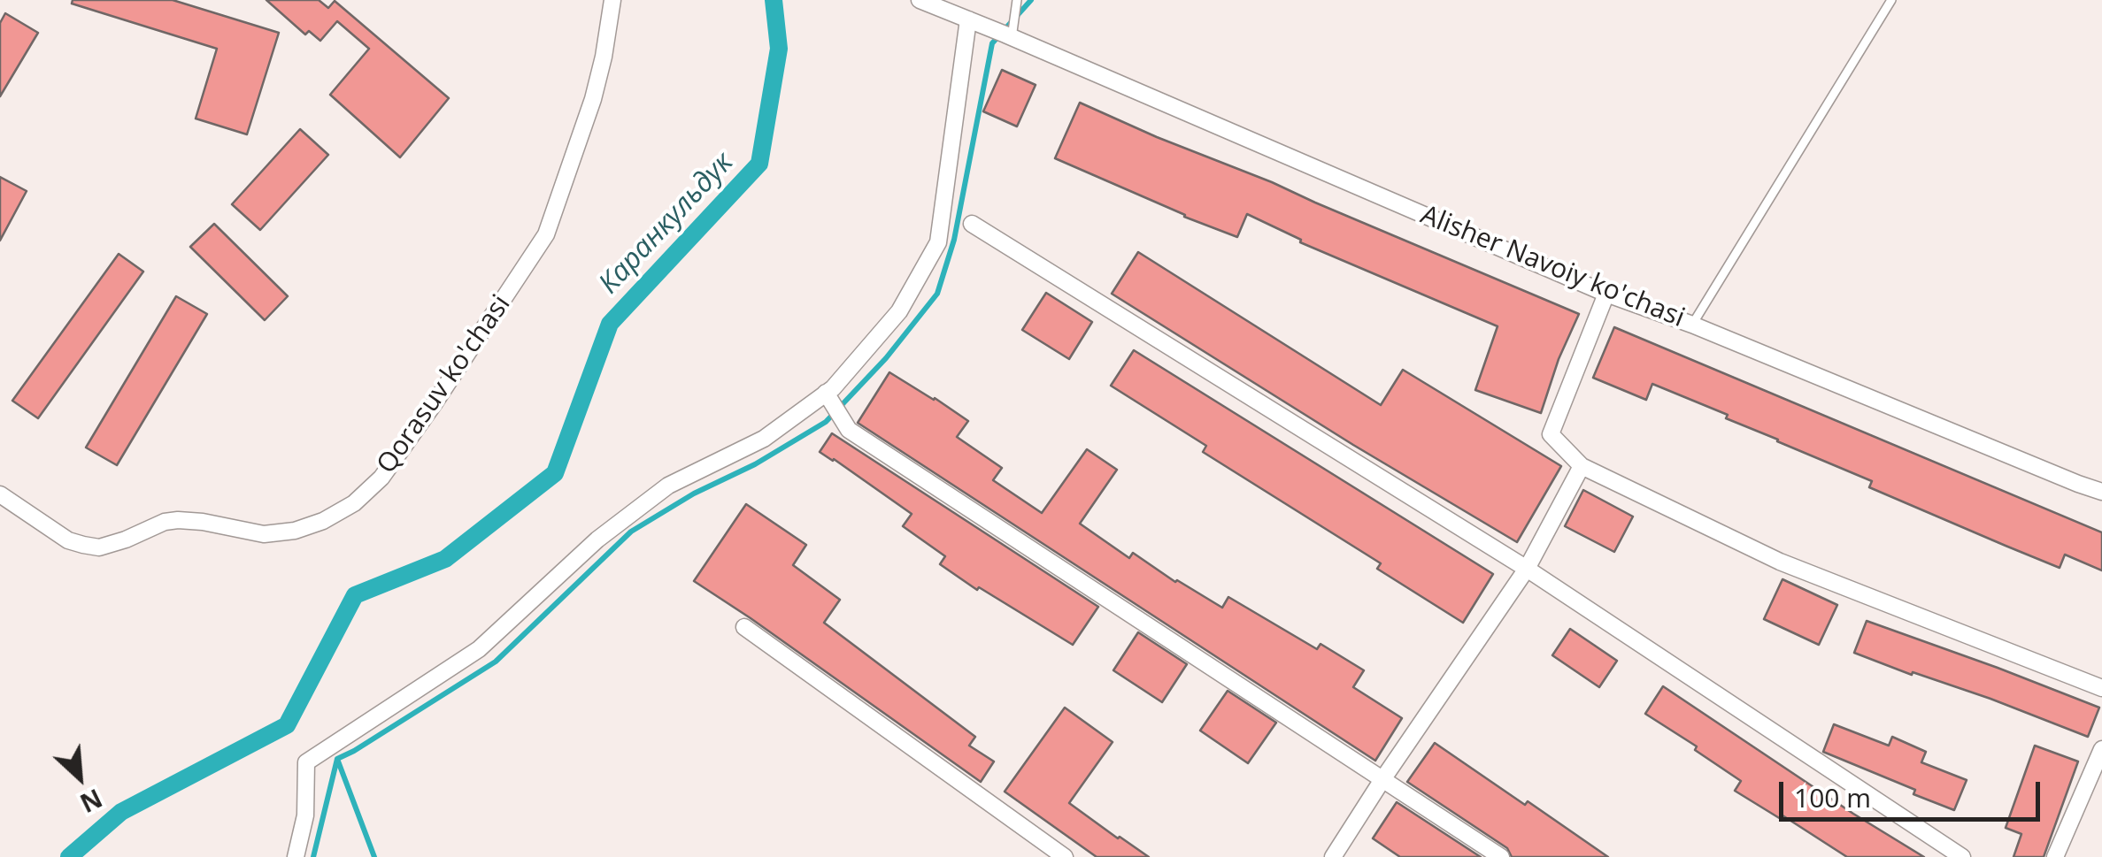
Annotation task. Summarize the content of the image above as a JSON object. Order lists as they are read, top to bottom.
{
  "streets": {
    "street": ["Alisher Navoiy ko'chasi", "Qorasuv ko'chasi"]
  },
  "water": ["Каранкульдук"],
  "scale_bar": "100 m",
  "north": "bottom right"
}
